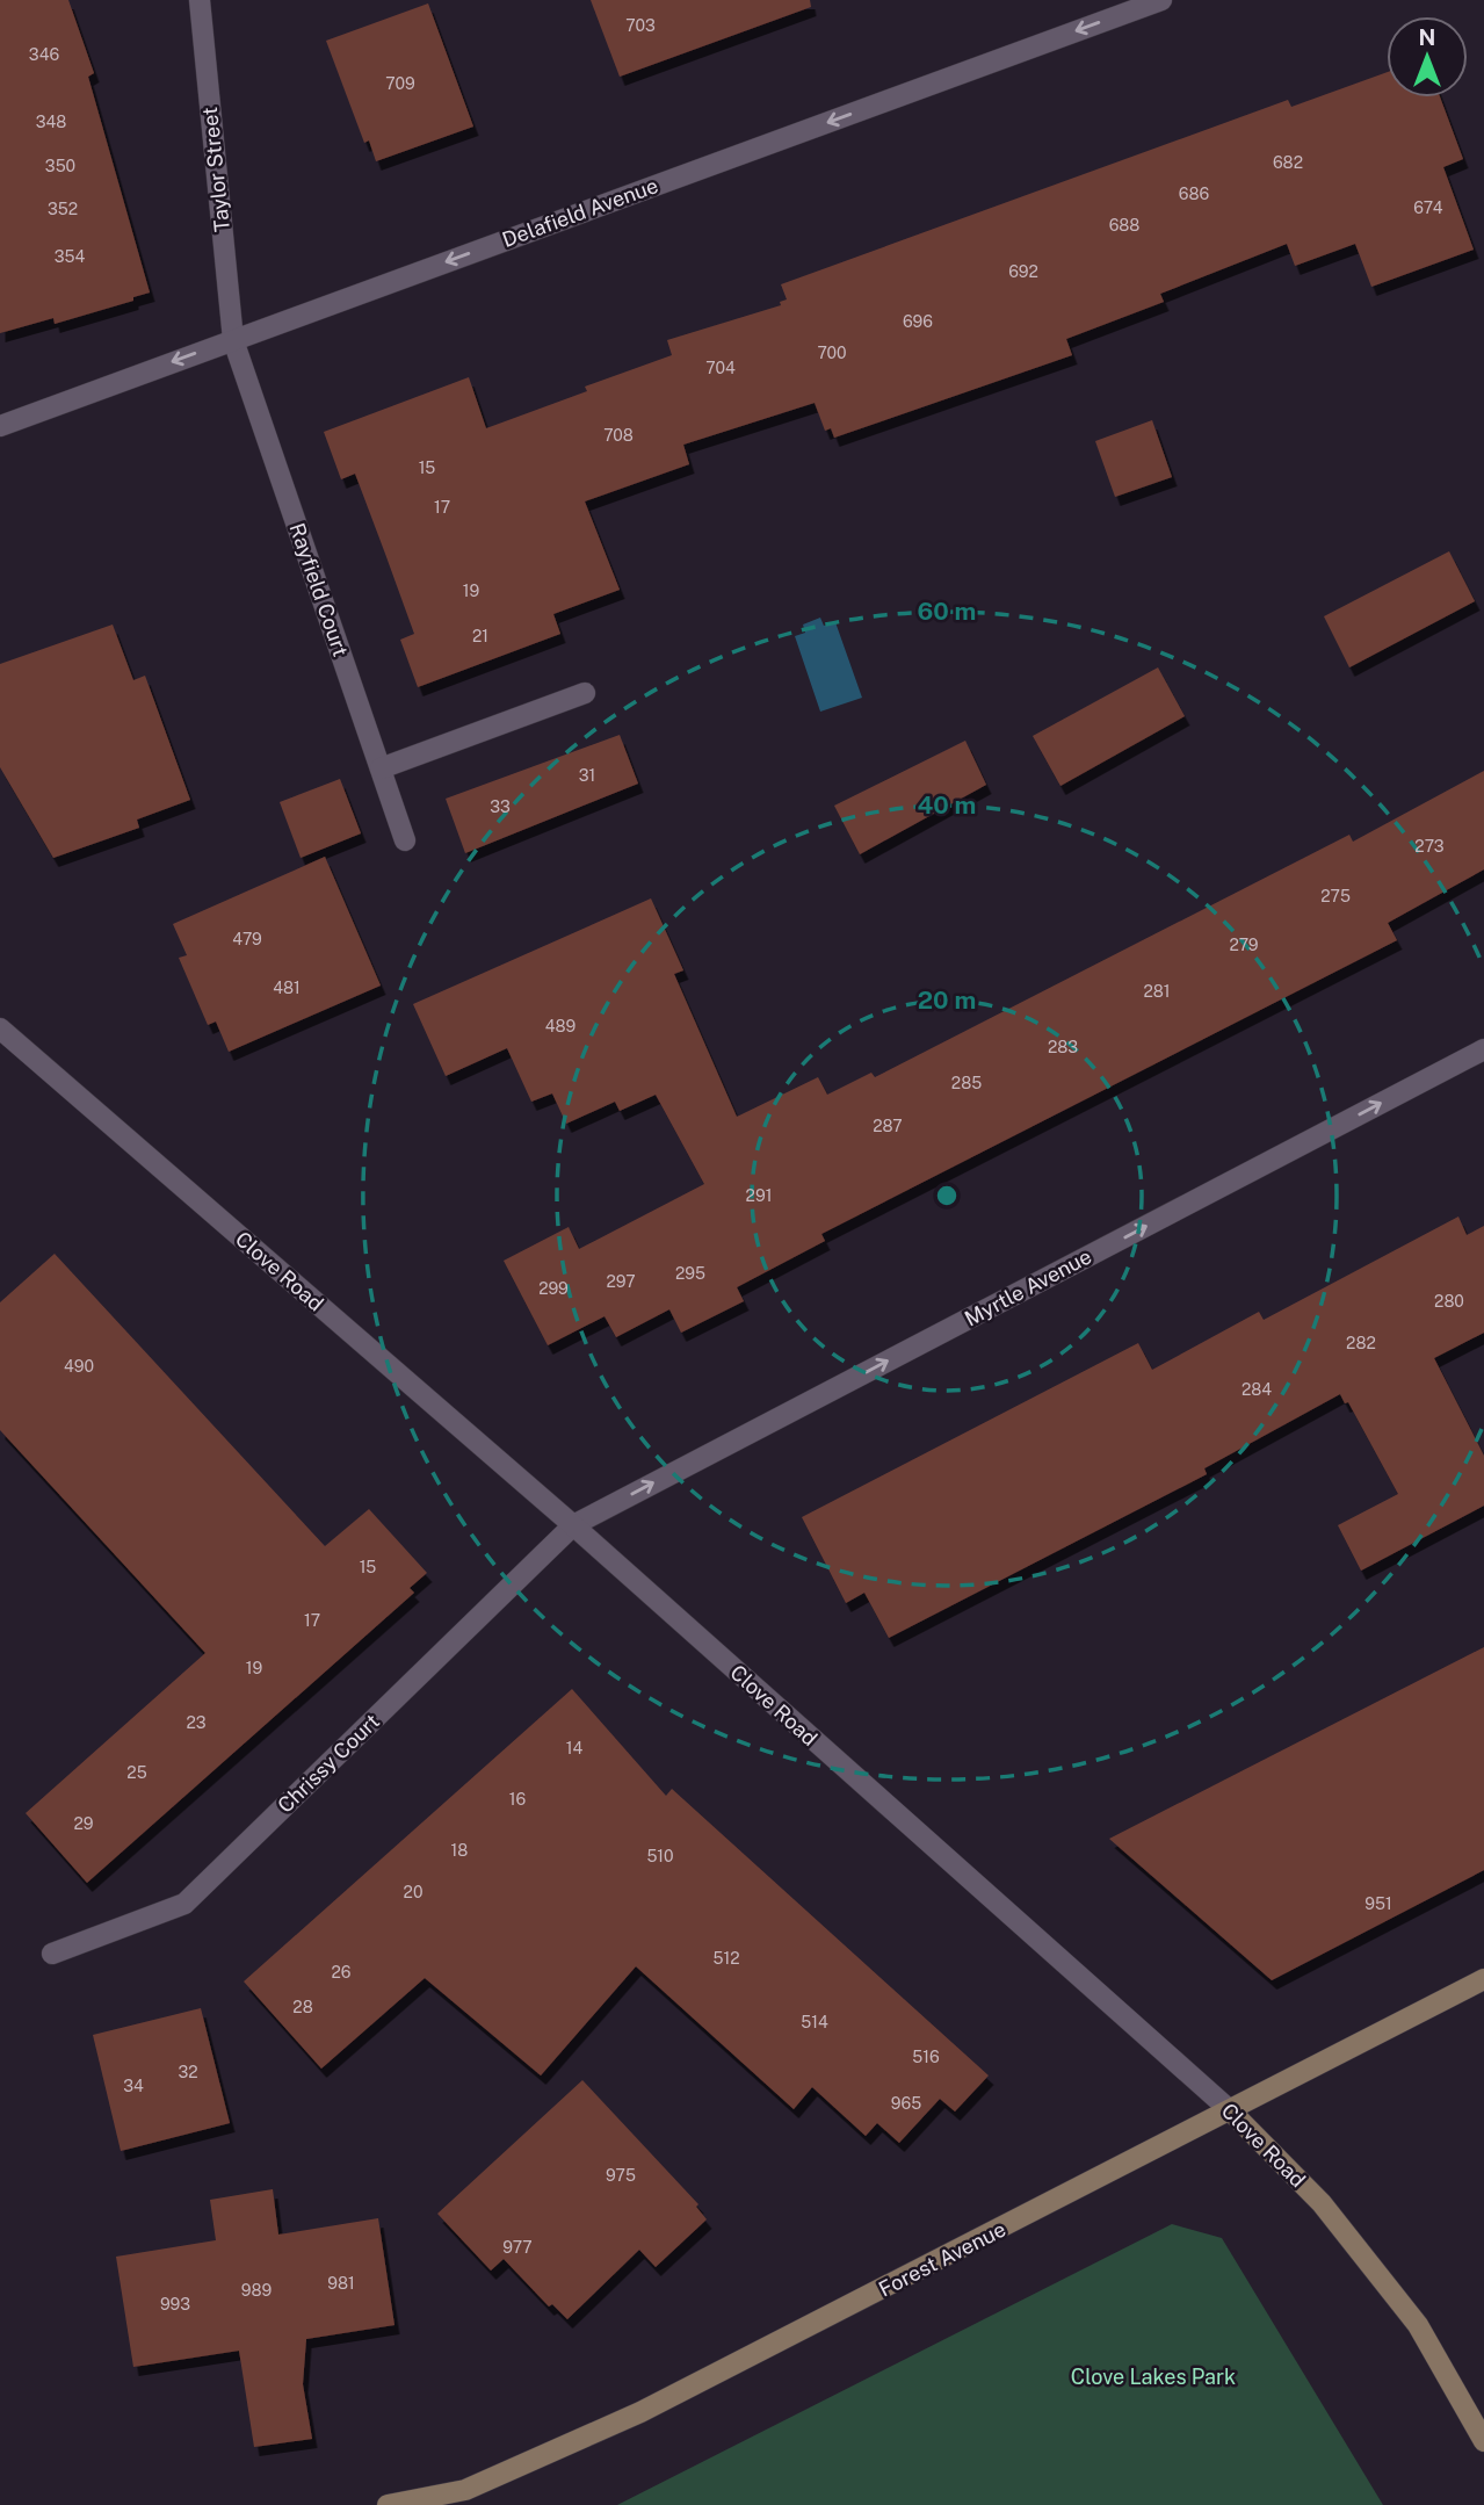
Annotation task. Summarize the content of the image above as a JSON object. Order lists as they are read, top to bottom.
{
  "streets": {
    "main road": ["Clove Road", "Forest Avenue"],
    "street": [
      "Taylor Street",
      "Delafield Avenue",
      "Rayfield Court",
      "Myrtle Avenue",
      "Chrissy Court"
    ]
  },
  "crossings": [
    ["Taylor Street", "Delafield Avenue"],
    ["Taylor Street", "Rayfield Court"],
    ["Delafield Avenue", "Rayfield Court"],
    ["Clove Road", "Myrtle Avenue"],
    ["Clove Road", "Chrissy Court"],
    ["Clove Road", "Forest Avenue"],
    ["Myrtle Avenue", "Chrissy Court"]
  ],
  "one_way": ["Delafield Avenue", "Myrtle Avenue"],
  "parks": ["Clove Lakes Park"],
  "house_numbers": [
    "703",
    "346",
    "709",
    "348",
    "682",
    "350",
    "686",
    "674",
    "352",
    "688",
    "354",
    "692",
    "696",
    "700",
    "704",
    "708",
    "15",
    "17",
    "19",
    "21",
    "31",
    "33",
    "273",
    "275",
    "479",
    "279",
    "481",
    "281",
    "489",
    "283",
    "285",
    "287",
    "291",
    "295",
    "297",
    "299",
    "280",
    "282",
    "490",
    "284",
    "15",
    "17",
    "19",
    "23",
    "14",
    "25",
    "16",
    "29",
    "18",
    "510",
    "20",
    "951",
    "512",
    "26",
    "28",
    "514",
    "516",
    "32",
    "34",
    "965",
    "975",
    "977",
    "981",
    "989",
    "993"
  ],
  "north": "top",
  "rings": ["60 m", "40 m", "20 m"]
}
